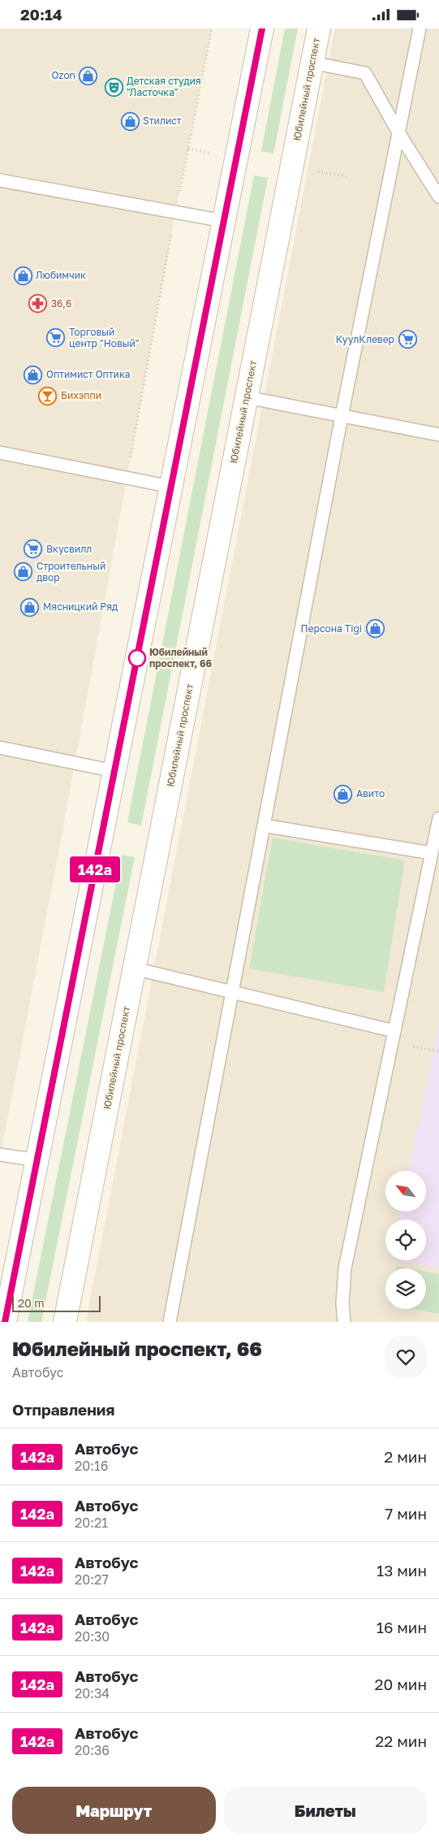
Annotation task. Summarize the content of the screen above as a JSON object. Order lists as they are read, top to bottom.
{
  "streets": {
    "street": ["Юбилейный проспект"]
  },
  "places": {
    "shop": [
      "Ozon",
      "Sтилист",
      "Любимчик",
      "Оптимист Оптика",
      "Строительный двор",
      "Мясницкий Ряд",
      "Персона Tigi",
      "Авито"
    ],
    "theatre": ["Детская студия \"Ласточка\""],
    "pharmacy": ["36,6"],
    "supermarket": ["Торговый центр \"Новый\"", "КуулКлевер", "Вкусвилл"],
    "bar": ["Бихэппи"],
    "other": ["Юбилейный проспект, 66"]
  },
  "lines": ["bus line 142а"],
  "scale_bar": "20 m",
  "north": "top left",
  "page": {
    "status": "20:14",
    "on_map": "142а",
    "scale": "20 m",
    "heading": [
      ["Юбилейный проспект, 66", "Автобус"],
      "Отправления"
    ],
    "list": [
      {
        "mark": "142а",
        "name": "Автобус",
        "note": "20:16",
        "value": "2 мин"
      },
      {
        "mark": "142а",
        "name": "Автобус",
        "note": "20:21",
        "value": "7 мин"
      },
      {
        "mark": "142а",
        "name": "Автобус",
        "note": "20:27",
        "value": "13 мин"
      },
      {
        "mark": "142а",
        "name": "Автобус",
        "note": "20:30",
        "value": "16 мин"
      },
      {
        "mark": "142а",
        "name": "Автобус",
        "note": "20:34",
        "value": "20 мин"
      },
      {
        "mark": "142а",
        "name": "Автобус",
        "note": "20:36",
        "value": "22 мин"
      }
    ],
    "buttons": ["Маршрут", "Билеты"]
  }
}
